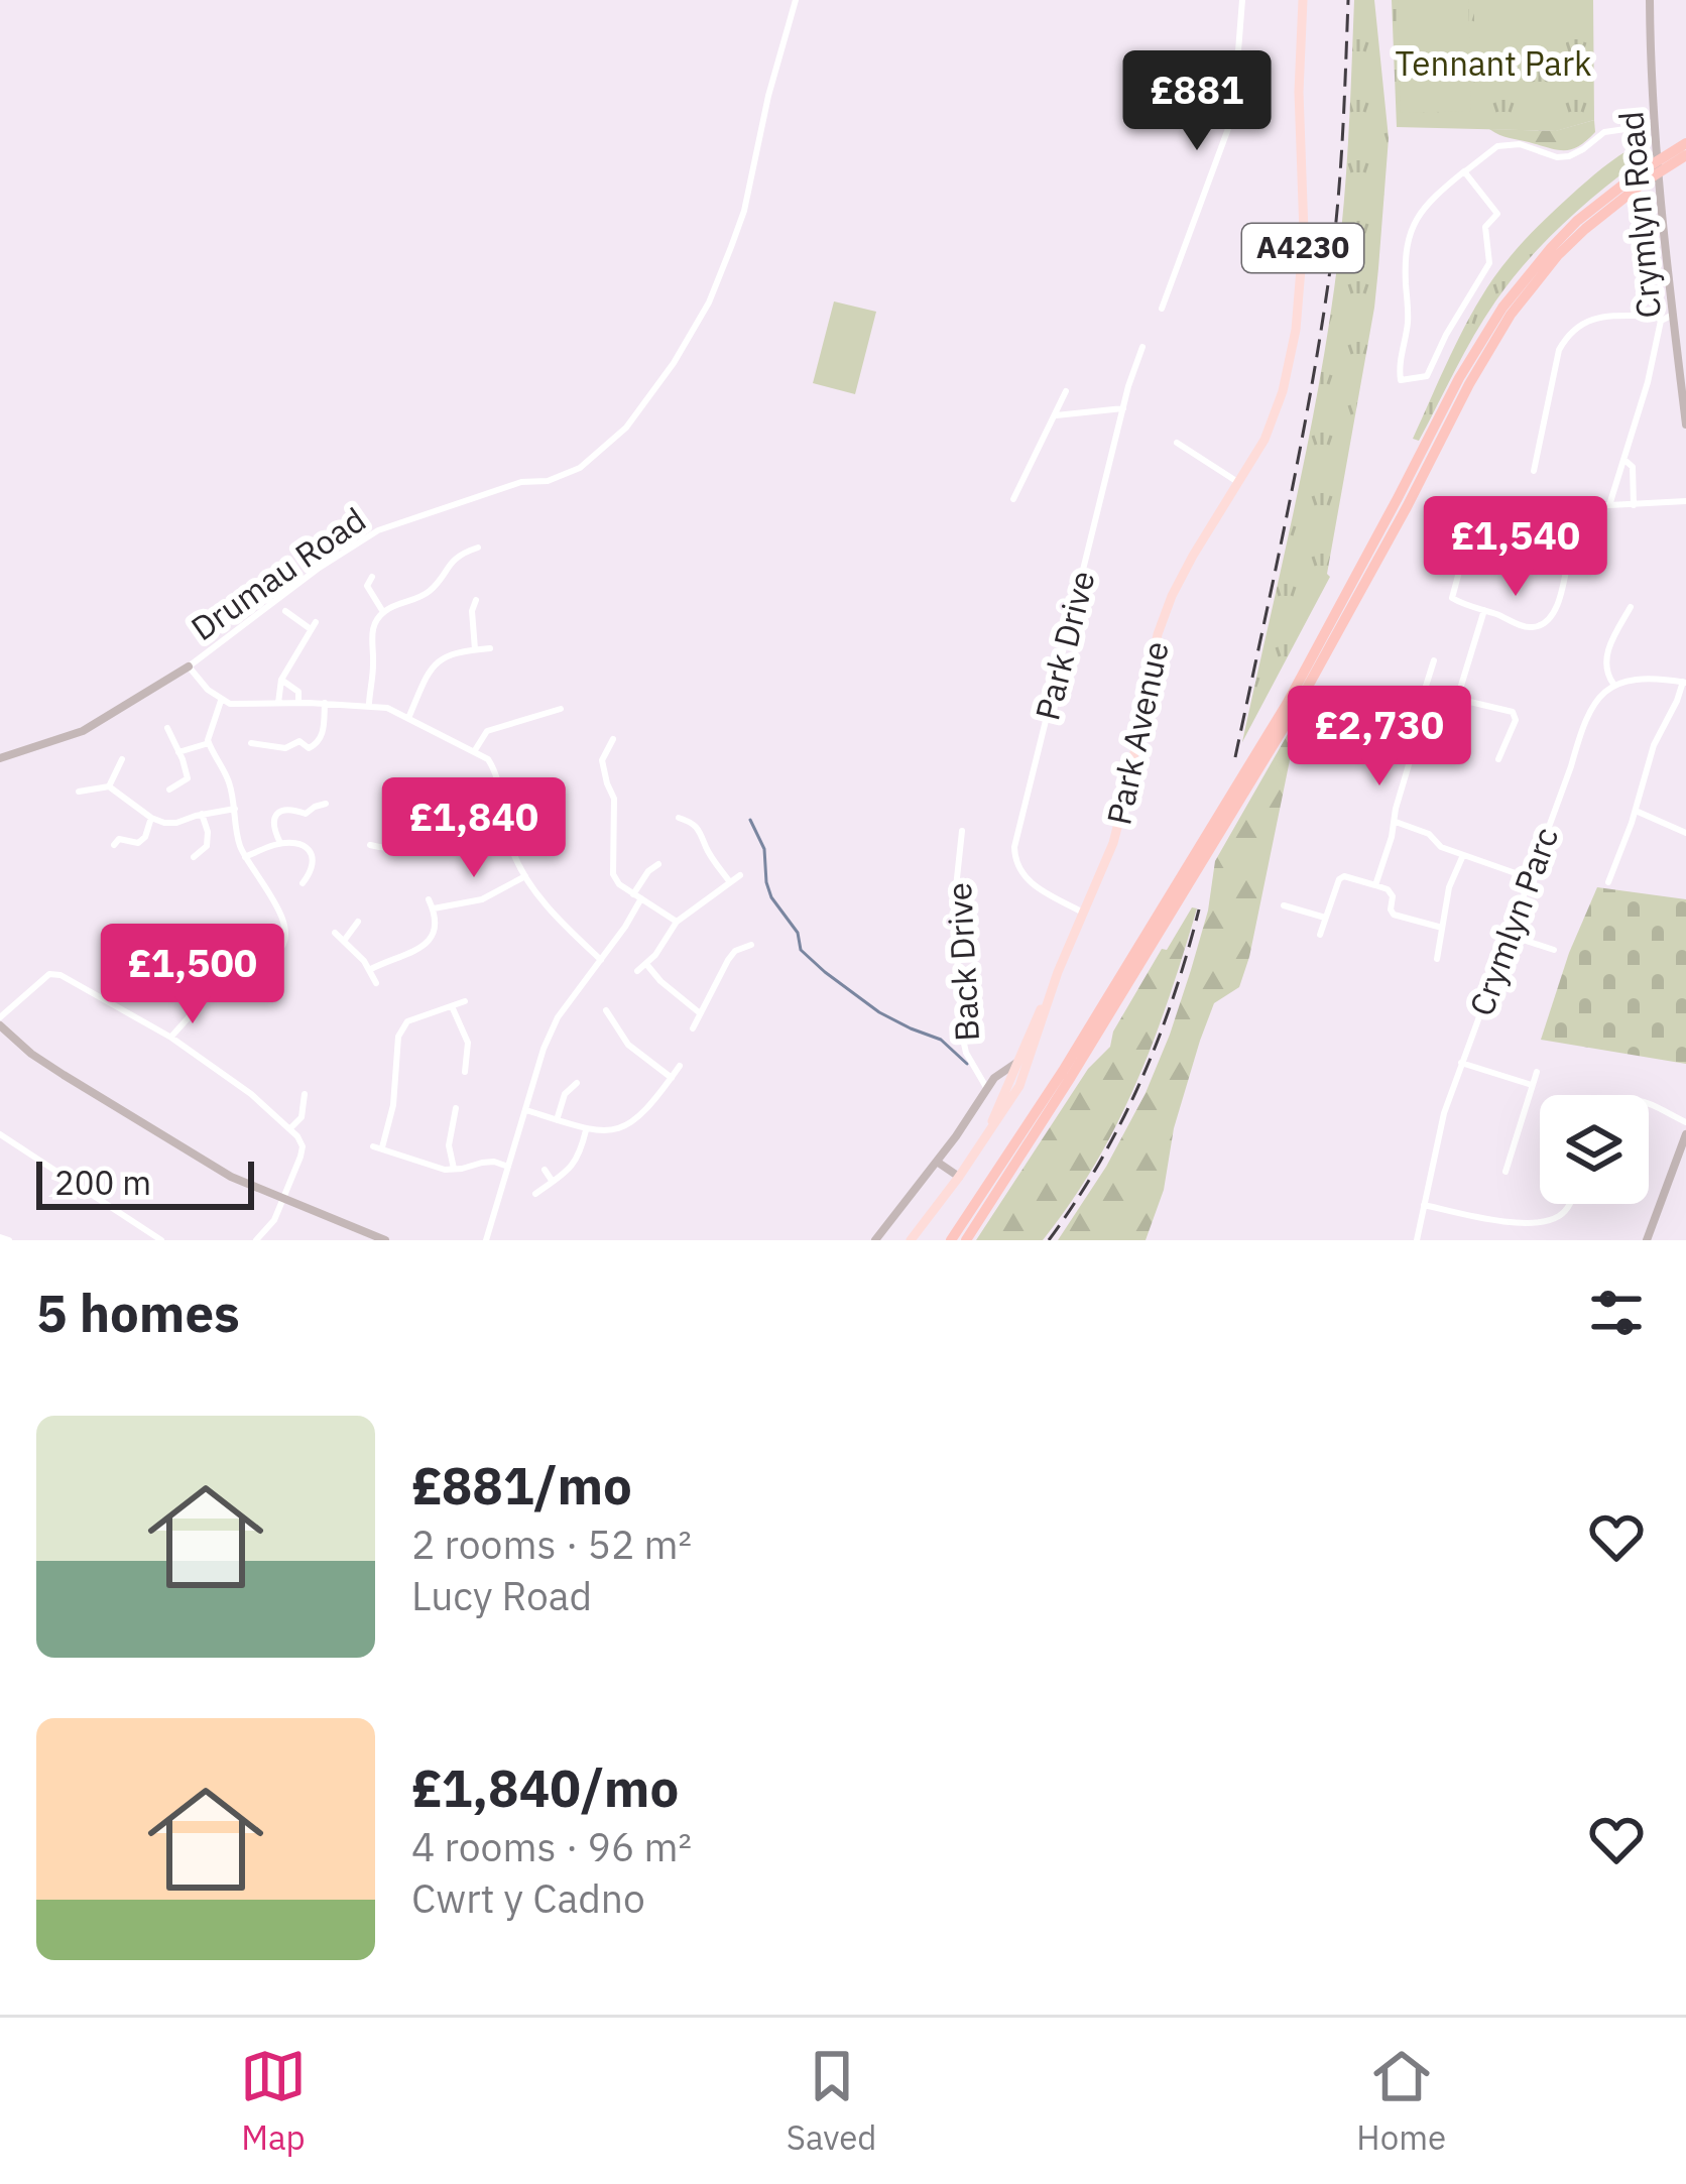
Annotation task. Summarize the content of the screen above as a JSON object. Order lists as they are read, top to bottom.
{
  "streets": {
    "main road": ["A4230", "Park Avenue"],
    "street": [
      "Crymlyn Road",
      "Drumau Road",
      "Park Drive",
      "Crymlyn Parc",
      "Back Drive"
    ]
  },
  "crossings": [
    ["A4230", "Park Avenue"],
    ["Park Drive", "Park Avenue"]
  ],
  "parks": ["Tennant Park"],
  "scale_bar": "200 m",
  "page": {
    "price": [
      "£881",
      "£1,540",
      "£2,730",
      "£1,840",
      "£1,500"
    ],
    "scale": "200 m",
    "heading": "5 homes",
    "list": [
      {
        "name": "£881/mo",
        "note": "2 rooms · 52 m² · Lucy Road"
      },
      {
        "name": "£1,840/mo",
        "note": "4 rooms · 96 m² · Cwrt y Cadno"
      }
    ],
    "tabs": ["Map", "Saved", "Home"]
  }
}
